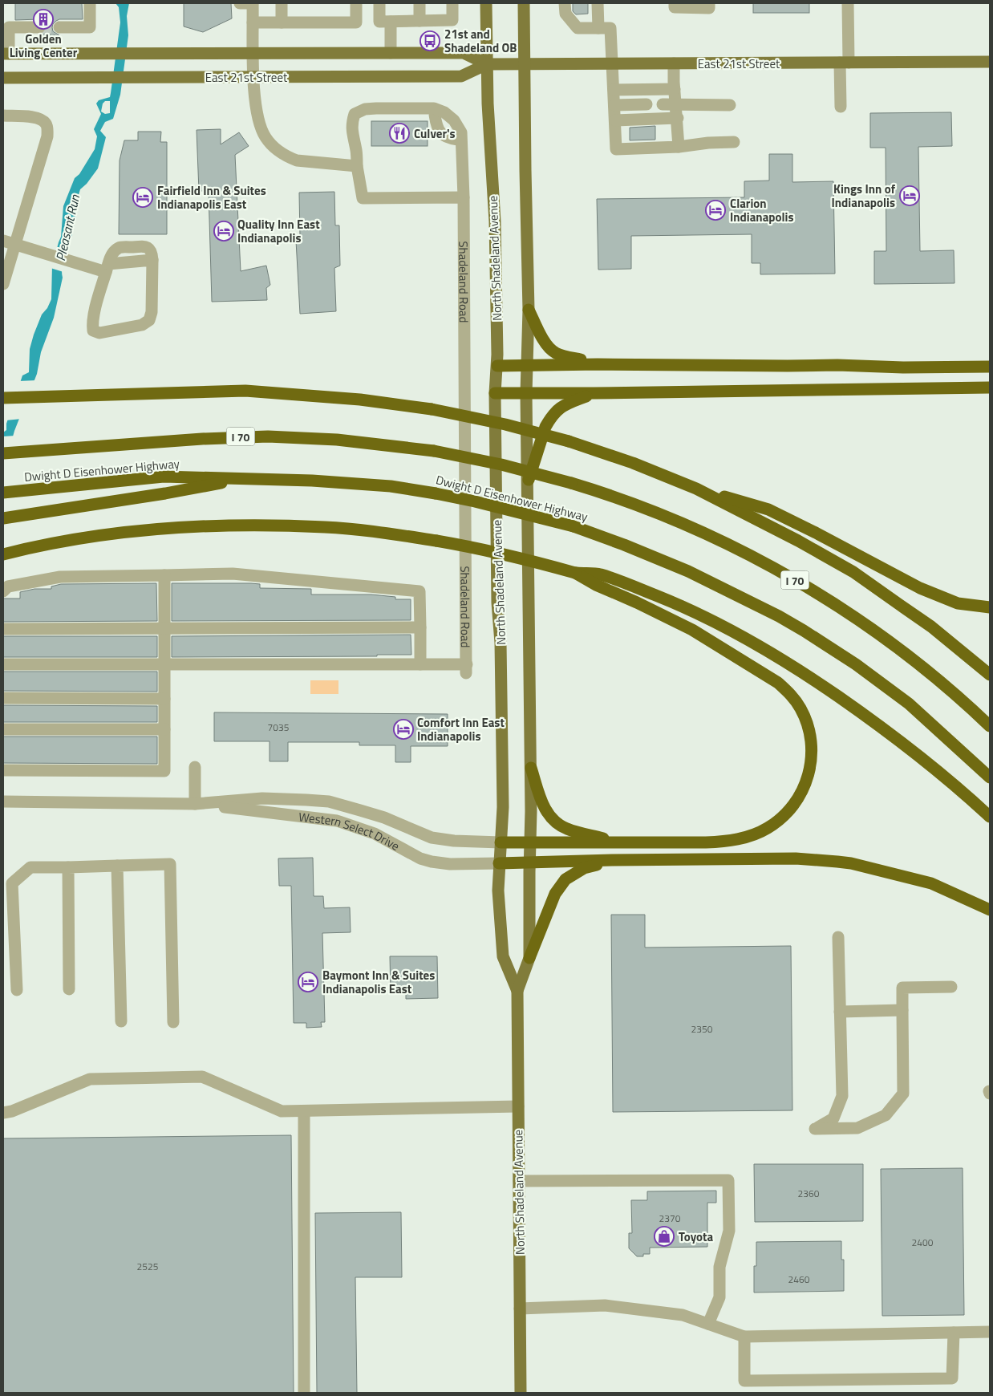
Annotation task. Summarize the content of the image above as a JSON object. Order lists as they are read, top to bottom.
{
  "streets": {
    "highway": ["I 70", "Dwight D Eisenhower Highway"],
    "main road": ["East 21st Street", "North Shadeland Avenue"],
    "street": ["Shadeland Road", "Western Select Drive"]
  },
  "crossings": [
    ["East 21st Street", "North Shadeland Avenue"],
    ["North Shadeland Avenue", "Western Select Drive"]
  ],
  "water": ["Pleasant Run"],
  "places": {
    "building": ["Golden Living Center"],
    "bus stop": ["21st and Shadeland OB"],
    "restaurant": ["Culver's"],
    "hotel": [
      "Kings Inn of Indianapolis",
      "Fairfield Inn & Suites Indianapolis East",
      "Clarion Indianapolis",
      "Quality Inn East Indianapolis",
      "Comfort Inn East Indianapolis",
      "Baymont Inn & Suites Indianapolis East"
    ],
    "shop": ["Toyota"]
  },
  "house_numbers": [
    "7035",
    "2350",
    "2360",
    "2370",
    "2400",
    "2525",
    "2460"
  ]
}
